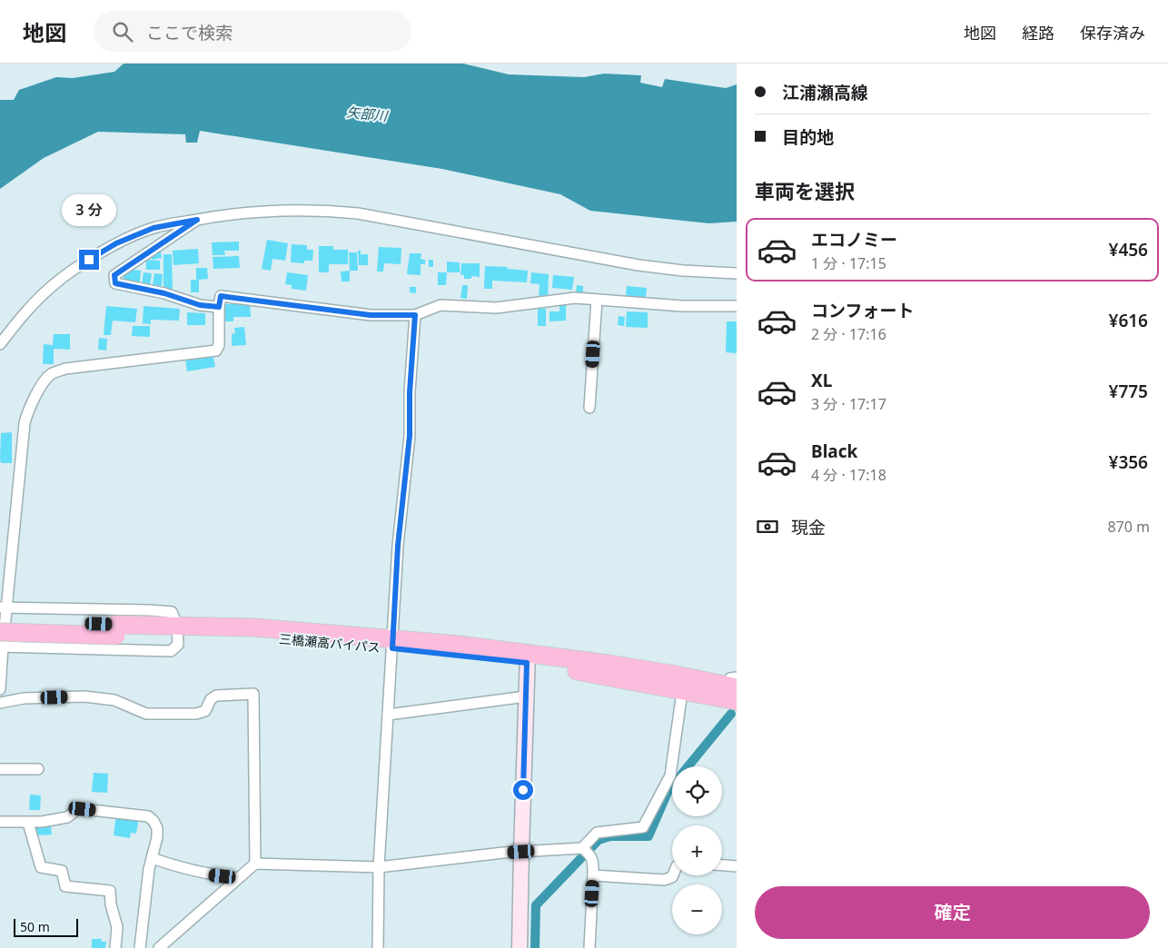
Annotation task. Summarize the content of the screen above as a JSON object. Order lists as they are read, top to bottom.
{
  "streets": {
    "highway": ["三橋瀬高バイパス"]
  },
  "water": ["矢部川"],
  "scale_bar": "50 m",
  "page": {
    "header": "地図",
    "search": "ここで検索",
    "nav": ["地図", "経路", "保存済み"],
    "banner": ["江浦瀬高線", "目的地"],
    "heading": "車両を選択",
    "bubble": "3 分",
    "list": [
      {
        "name": "エコノミー",
        "note": "1 分 · 17:15",
        "value": "¥456"
      },
      {
        "name": "コンフォート",
        "note": "2 分 · 17:16",
        "value": "¥616"
      },
      {
        "name": "XL",
        "note": "3 分 · 17:17",
        "value": "¥775"
      },
      {
        "name": "Black",
        "note": "4 分 · 17:18",
        "value": "¥356"
      }
    ],
    "pay": ["現金", "870 m"],
    "map_buttons": ["+", "−"],
    "buttons": "確定",
    "scale": "50 m"
  }
}
